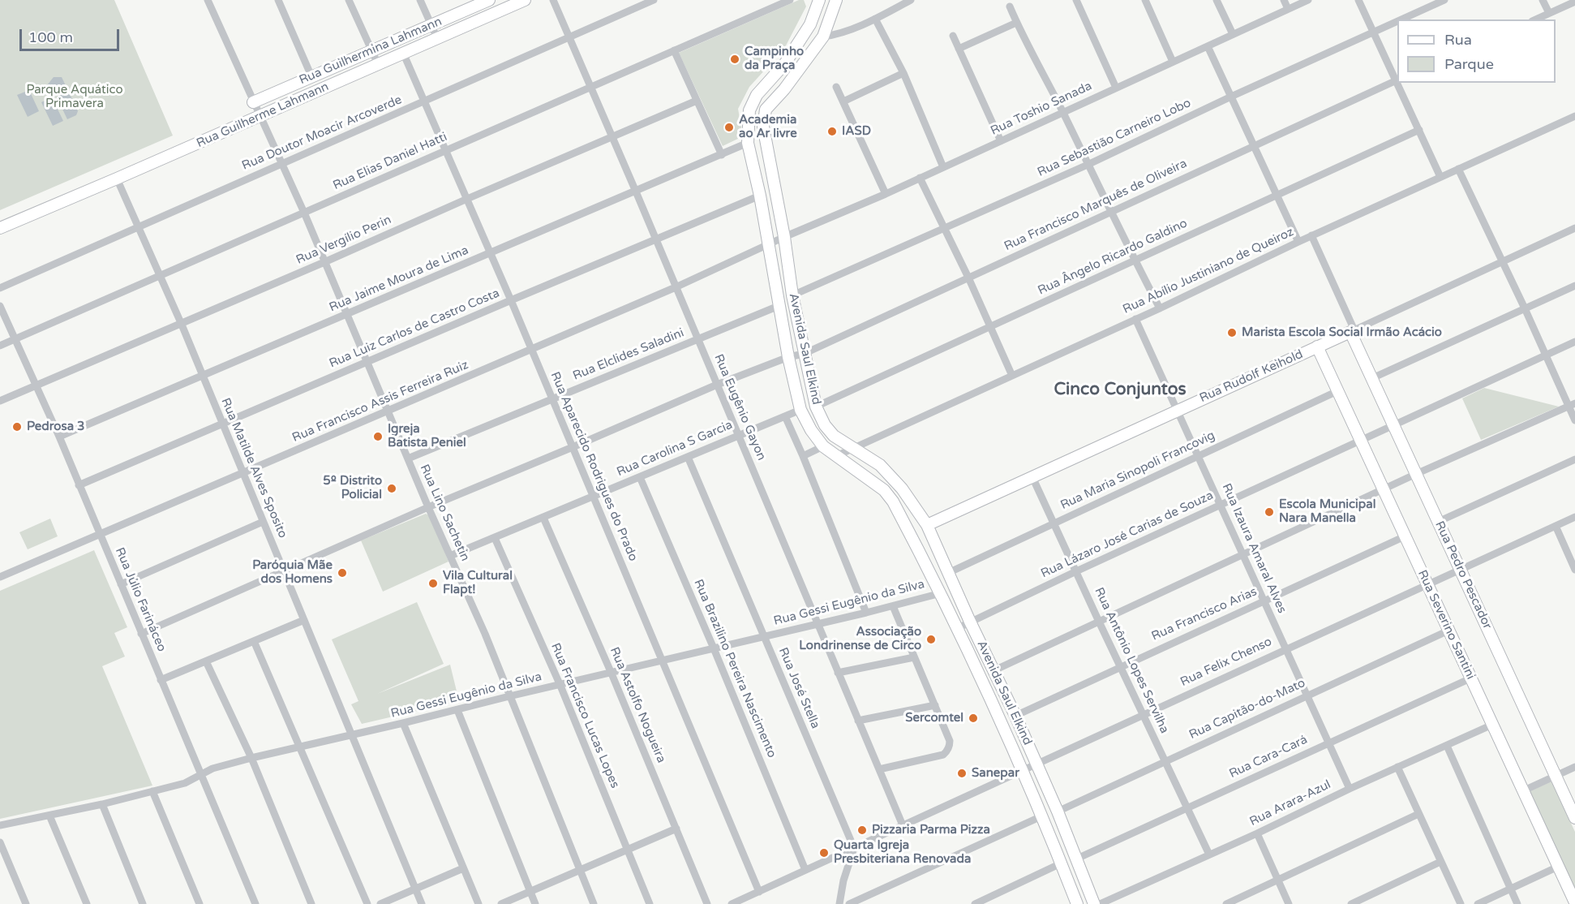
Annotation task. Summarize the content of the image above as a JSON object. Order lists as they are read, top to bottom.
{
  "streets": {
    "street": [
      "Rua Guilhermina Lahmann",
      "Rua Toshio Sanada",
      "Rua Guilherme Lahmann",
      "Rua Doutor Moacir Arcoverde",
      "Rua Sebastião Carneiro Lobo",
      "Rua Elias Daniel Hatti",
      "Rua Francisco Marquês de Oliveira",
      "Rua Vergílio Perin",
      "Rua Ângelo Ricardo Galdino",
      "Rua Abílio Justiniano de Queiroz",
      "Rua Jaime Moura de Lima",
      "Rua Luiz Carlos de Castro Costa",
      "Avenida Saul Elkind",
      "Rua Elclides Saladini",
      "Rua Rudolf Keihold",
      "Rua Francisco Assis Ferreira Ruiz",
      "Rua Eugênio Gayon",
      "Rua Carolina S Garcia",
      "Rua Aparecido Rodrigues do Prado",
      "Rua Matilde Alves Sposito",
      "Rua Maria Sinopoli Francovig",
      "Rua Lino Sachetin",
      "Rua Lázaro José Carias de Souza",
      "Rua Izaura Amaral Alves",
      "Rua Pedro Pescador",
      "Rua Júlio Farináceo",
      "Rua Gessi Eugênio da Silva",
      "Rua Francisco Arias",
      "Rua Severino Santini",
      "Rua Antônio Lopes Servilha",
      "Rua Felix Chenso",
      "Rua Brazilino Pereira Nascimento",
      "Rua José Stella",
      "Rua Astolfo Nogueira",
      "Rua Capitão-do-Mato",
      "Rua Francisco Lucas Lopes",
      "Rua Cara-Cará",
      "Rua Arara-Azul"
    ]
  },
  "crossings": [
    ["Rua Guilhermina Lahmann", "Rua Lino Sachetin"],
    ["Rua Toshio Sanada", "Avenida Saul Elkind"],
    ["Rua Toshio Sanada", "Rua Francisco Assis Ferreira Ruiz"],
    ["Rua Guilherme Lahmann", "Rua Aparecido Rodrigues do Prado"],
    ["Rua Guilherme Lahmann", "Rua Matilde Alves Sposito"],
    ["Rua Guilherme Lahmann", "Rua Lino Sachetin"],
    ["Rua Doutor Moacir Arcoverde", "Rua Eugênio Gayon"],
    ["Rua Doutor Moacir Arcoverde", "Rua Aparecido Rodrigues do Prado"],
    ["Rua Doutor Moacir Arcoverde", "Rua Matilde Alves Sposito"],
    ["Rua Doutor Moacir Arcoverde", "Rua Lino Sachetin"],
    ["Rua Sebastião Carneiro Lobo", "Avenida Saul Elkind"],
    ["Rua Elias Daniel Hatti", "Rua Eugênio Gayon"],
    ["Rua Elias Daniel Hatti", "Rua Aparecido Rodrigues do Prado"],
    ["Rua Elias Daniel Hatti", "Rua Matilde Alves Sposito"],
    ["Rua Elias Daniel Hatti", "Rua Lino Sachetin"],
    ["Rua Elias Daniel Hatti", "Rua Júlio Farináceo"],
    ["Rua Francisco Marquês de Oliveira", "Avenida Saul Elkind"],
    ["Rua Francisco Marquês de Oliveira", "Rua Eugênio Gayon"],
    ["Rua Francisco Marquês de Oliveira", "Rua Aparecido Rodrigues do Prado"],
    ["Rua Francisco Marquês de Oliveira", "Rua Matilde Alves Sposito"],
    ["Rua Francisco Marquês de Oliveira", "Rua Lino Sachetin"],
    ["Rua Francisco Marquês de Oliveira", "Rua Júlio Farináceo"],
    ["Rua Vergílio Perin", "Rua Eugênio Gayon"],
    ["Rua Vergílio Perin", "Rua Aparecido Rodrigues do Prado"],
    ["Rua Vergílio Perin", "Rua Matilde Alves Sposito"],
    ["Rua Vergílio Perin", "Rua Lino Sachetin"],
    ["Rua Vergílio Perin", "Rua Júlio Farináceo"],
    ["Rua Ângelo Ricardo Galdino", "Avenida Saul Elkind"],
    ["Rua Abílio Justiniano de Queiroz", "Avenida Saul Elkind"],
    ["Rua Abílio Justiniano de Queiroz", "Rua Izaura Amaral Alves"],
    ["Rua Jaime Moura de Lima", "Avenida Saul Elkind"],
    ["Rua Jaime Moura de Lima", "Rua Eugênio Gayon"],
    ["Rua Jaime Moura de Lima", "Rua Aparecido Rodrigues do Prado"],
    ["Rua Jaime Moura de Lima", "Rua Matilde Alves Sposito"],
    ["Rua Jaime Moura de Lima", "Rua Lino Sachetin"],
    ["Rua Jaime Moura de Lima", "Rua Júlio Farináceo"],
    ["Rua Luiz Carlos de Castro Costa", "Avenida Saul Elkind"],
    ["Rua Luiz Carlos de Castro Costa", "Rua Eugênio Gayon"],
    ["Rua Luiz Carlos de Castro Costa", "Rua Aparecido Rodrigues do Prado"],
    ["Rua Luiz Carlos de Castro Costa", "Rua Matilde Alves Sposito"],
    ["Rua Luiz Carlos de Castro Costa", "Rua Lino Sachetin"],
    ["Rua Luiz Carlos de Castro Costa", "Rua Júlio Farináceo"],
    ["Avenida Saul Elkind", "Rua Elclides Saladini"],
    ["Avenida Saul Elkind", "Rua Rudolf Keihold"],
    ["Avenida Saul Elkind", "Rua Francisco Assis Ferreira Ruiz"],
    ["Avenida Saul Elkind", "Rua Carolina S Garcia"],
    ["Avenida Saul Elkind", "Rua Maria Sinopoli Francovig"],
    ["Avenida Saul Elkind", "Rua Lázaro José Carias de Souza"],
    ["Avenida Saul Elkind", "Rua Gessi Eugênio da Silva"],
    ["Avenida Saul Elkind", "Rua Francisco Arias"],
    ["Avenida Saul Elkind", "Rua Felix Chenso"],
    ["Avenida Saul Elkind", "Rua Capitão-do-Mato"],
    ["Avenida Saul Elkind", "Rua Cara-Cará"],
    ["Rua Elclides Saladini", "Rua Eugênio Gayon"],
    ["Rua Elclides Saladini", "Rua Aparecido Rodrigues do Prado"],
    ["Rua Elclides Saladini", "Rua Lino Sachetin"],
    ["Rua Rudolf Keihold", "Rua Izaura Amaral Alves"],
    ["Rua Rudolf Keihold", "Rua Pedro Pescador"],
    ["Rua Rudolf Keihold", "Rua Severino Santini"],
    ["Rua Rudolf Keihold", "Rua Antônio Lopes Servilha"],
    ["Rua Francisco Assis Ferreira Ruiz", "Rua Eugênio Gayon"],
    ["Rua Francisco Assis Ferreira Ruiz", "Rua Aparecido Rodrigues do Prado"],
    ["Rua Francisco Assis Ferreira Ruiz", "Rua Matilde Alves Sposito"],
    ["Rua Francisco Assis Ferreira Ruiz", "Rua Lino Sachetin"],
    ["Rua Francisco Assis Ferreira Ruiz", "Rua Júlio Farináceo"],
    ["Rua Eugênio Gayon", "Rua Carolina S Garcia"],
    ["Rua Eugênio Gayon", "Rua Gessi Eugênio da Silva"],
    ["Rua Eugênio Gayon", "Rua Felix Chenso"],
    ["Rua Carolina S Garcia", "Rua Aparecido Rodrigues do Prado"],
    ["Rua Carolina S Garcia", "Rua Lino Sachetin"],
    ["Rua Carolina S Garcia", "Rua Brazilino Pereira Nascimento"],
    ["Rua Carolina S Garcia", "Rua José Stella"],
    ["Rua Carolina S Garcia", "Rua Astolfo Nogueira"],
    ["Rua Carolina S Garcia", "Rua Francisco Lucas Lopes"],
    ["Rua Aparecido Rodrigues do Prado", "Rua Gessi Eugênio da Silva"],
    ["Rua Aparecido Rodrigues do Prado", "Rua Felix Chenso"],
    ["Rua Matilde Alves Sposito", "Rua Gessi Eugênio da Silva"],
    ["Rua Maria Sinopoli Francovig", "Rua Izaura Amaral Alves"],
    ["Rua Maria Sinopoli Francovig", "Rua Severino Santini"],
    ["Rua Maria Sinopoli Francovig", "Rua Antônio Lopes Servilha"],
    ["Rua Lino Sachetin", "Rua Gessi Eugênio da Silva"],
    ["Rua Lázaro José Carias de Souza", "Rua Izaura Amaral Alves"],
    ["Rua Lázaro José Carias de Souza", "Rua Pedro Pescador"],
    ["Rua Lázaro José Carias de Souza", "Rua Severino Santini"],
    ["Rua Lázaro José Carias de Souza", "Rua Antônio Lopes Servilha"],
    ["Rua Izaura Amaral Alves", "Rua Francisco Arias"],
    ["Rua Izaura Amaral Alves", "Rua Felix Chenso"],
    ["Rua Izaura Amaral Alves", "Rua Capitão-do-Mato"],
    ["Rua Izaura Amaral Alves", "Rua Cara-Cará"],
    ["Rua Izaura Amaral Alves", "Rua Arara-Azul"],
    ["Rua Pedro Pescador", "Rua Felix Chenso"],
    ["Rua Júlio Farináceo", "Rua Gessi Eugênio da Silva"],
    ["Rua Gessi Eugênio da Silva", "Rua Brazilino Pereira Nascimento"],
    ["Rua Gessi Eugênio da Silva", "Rua José Stella"],
    ["Rua Gessi Eugênio da Silva", "Rua Astolfo Nogueira"],
    ["Rua Gessi Eugênio da Silva", "Rua Francisco Lucas Lopes"],
    ["Rua Francisco Arias", "Rua Severino Santini"],
    ["Rua Francisco Arias", "Rua Antônio Lopes Servilha"],
    ["Rua Severino Santini", "Rua Felix Chenso"],
    ["Rua Severino Santini", "Rua Capitão-do-Mato"],
    ["Rua Severino Santini", "Rua Cara-Cará"],
    ["Rua Severino Santini", "Rua Arara-Azul"],
    ["Rua Antônio Lopes Servilha", "Rua Felix Chenso"],
    ["Rua Antônio Lopes Servilha", "Rua Capitão-do-Mato"],
    ["Rua Antônio Lopes Servilha", "Rua Cara-Cará"],
    ["Rua Antônio Lopes Servilha", "Rua Arara-Azul"],
    ["Rua Felix Chenso", "Rua Brazilino Pereira Nascimento"],
    ["Rua Felix Chenso", "Rua José Stella"]
  ],
  "districts": ["Cinco Conjuntos"],
  "parks": ["Parque Aquático Primavera"],
  "places": [
    "Campinho da Praça",
    "Academia ao Ar livre",
    "IASD",
    "Marista Escola Social Irmão Acácio",
    "Pedrosa 3",
    "Igreja Batista Peniel",
    "5º Distrito Policial",
    "Escola Municipal Nara Manella",
    "Paróquia Mãe dos Homens",
    "Vila Cultural Flapt!",
    "Associação Londrinense de Circo",
    "Sercomtel",
    "Sanepar",
    "Pizzaria Parma Pizza",
    "Quarta Igreja Presbiteriana Renovada"
  ],
  "legend": ["Rua", "Parque"],
  "scale_bar": "100 m"
}
